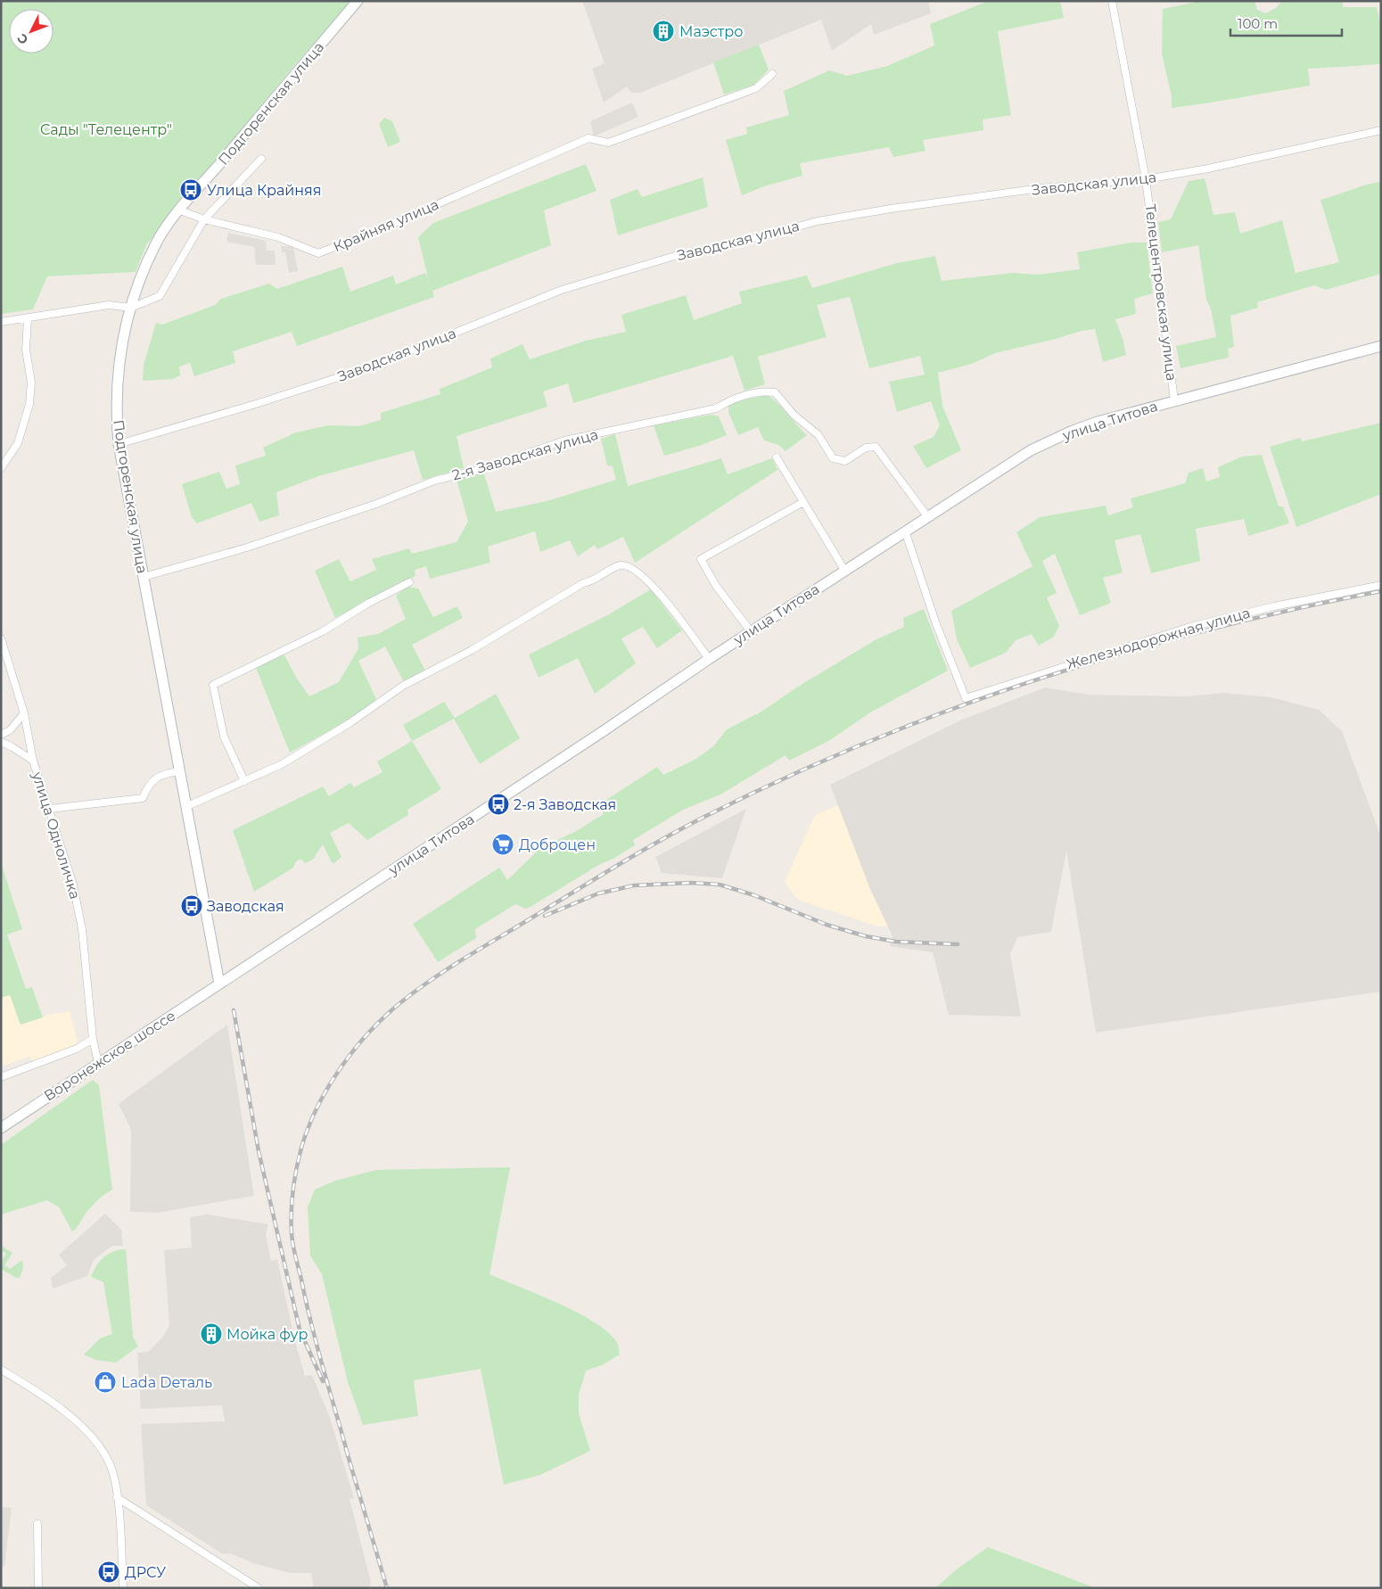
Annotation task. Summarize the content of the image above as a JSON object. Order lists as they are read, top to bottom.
{
  "streets": {
    "main road": ["Подгоренская улица", "улица Титова", "Воронежское шоссе"],
    "street": [
      "Заводская улица",
      "Крайняя улица",
      "Телецентровская улица",
      "2-я Заводская улица",
      "Железнодорожная улица",
      "улица Одноличка"
    ]
  },
  "crossings": [
    ["Подгоренская улица", "Заводская улица"],
    ["Подгоренская улица", "Крайняя улица"],
    ["Подгоренская улица", "улица Титова"],
    ["Подгоренская улица", "2-я Заводская улица"],
    ["Подгоренская улица", "Воронежское шоссе"],
    ["Заводская улица", "Телецентровская улица"],
    ["Телецентровская улица", "улица Титова"],
    ["улица Титова", "2-я Заводская улица"],
    ["улица Титова", "Железнодорожная улица"],
    ["улица Титова", "Воронежское шоссе"],
    ["улица Одноличка", "Воронежское шоссе"]
  ],
  "parks": ["Сады \"Телецентр\""],
  "places": {
    "building": ["Маэстро", "Мойка фур"],
    "bus stop": [
      "Улица Крайняя",
      "2-я Заводская",
      "Заводская",
      "ДРСУ"
    ],
    "supermarket": ["Доброцен"],
    "shop": ["Lada Dеталь"]
  },
  "scale_bar": "100 m",
  "north": "bottom left"
}
